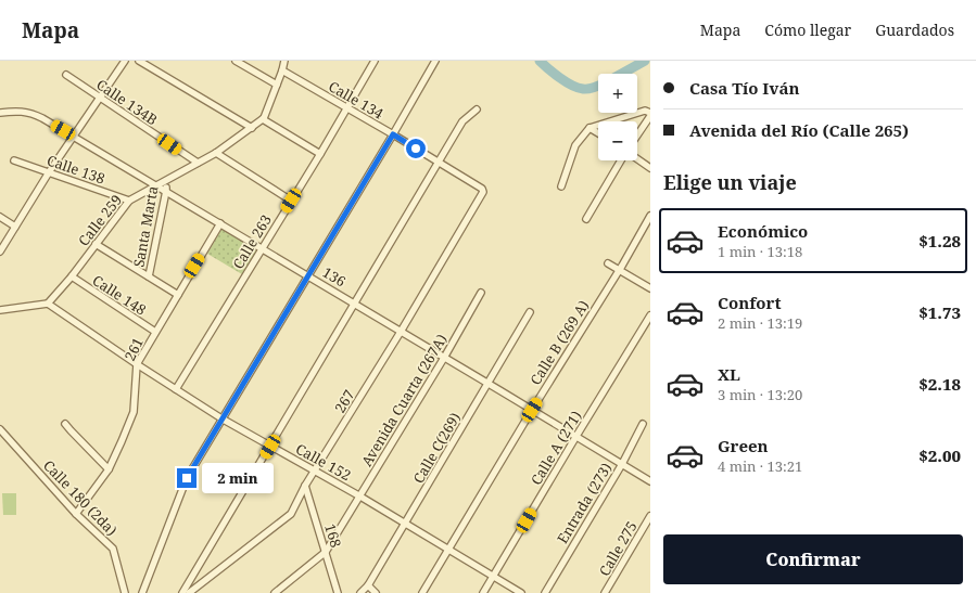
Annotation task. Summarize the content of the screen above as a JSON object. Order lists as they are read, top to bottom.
{
  "streets": {
    "street": [
      "Calle 134",
      "Calle 134B",
      "Calle 138",
      "Calle 259",
      "Santa Marta",
      "Calle 263",
      "136",
      "Calle 148",
      "Calle B (269 A)",
      "261",
      "Avenida Cuarta (267A)",
      "267",
      "Calle C(269)",
      "Calle A (271)",
      "Calle 152",
      "Calle 180 (2da)",
      "Entrada (273)",
      "168",
      "Calle 275"
    ]
  },
  "crossings": [
    ["Calle 134", "Calle 259"],
    ["Calle 134", "Calle 263"],
    ["Calle 134", "267"],
    ["Calle 134B", "Calle 259"],
    ["Calle 138", "Calle 259"],
    ["Calle 259", "Santa Marta"],
    ["Calle 259", "136"],
    ["Calle 259", "Calle 148"],
    ["Calle 259", "Calle 152"],
    ["Santa Marta", "136"],
    ["Calle 263", "136"],
    ["Calle 263", "Calle 152"],
    ["136", "Calle B (269 A)"],
    ["136", "261"],
    ["136", "Avenida Cuarta (267A)"],
    ["136", "267"],
    ["136", "Calle C(269)"],
    ["136", "Calle A (271)"],
    ["136", "Entrada (273)"],
    ["Calle 148", "261"],
    ["Calle B (269 A)", "Calle 152"],
    ["261", "Calle 152"],
    ["261", "Calle 180 (2da)"],
    ["Avenida Cuarta (267A)", "Calle 152"],
    ["Avenida Cuarta (267A)", "168"],
    ["267", "Calle 152"],
    ["267", "168"],
    ["Calle C(269)", "Calle 152"],
    ["Calle A (271)", "Calle 152"]
  ],
  "page": {
    "header": "Mapa",
    "nav": ["Mapa", "Cómo llegar", "Guardados"],
    "banner": ["Casa Tío Iván", "Avenida del Río (Calle 265)"],
    "map_buttons": ["+", "−"],
    "heading": "Elige un viaje",
    "list": [
      {
        "name": "Económico",
        "note": "1 min · 13:18",
        "value": "$1.28"
      },
      {
        "name": "Confort",
        "note": "2 min · 13:19",
        "value": "$1.73"
      },
      {
        "name": "XL",
        "note": "3 min · 13:20",
        "value": "$2.18"
      },
      {
        "name": "Green",
        "note": "4 min · 13:21",
        "value": "$2.00"
      }
    ],
    "bubble": "2 min",
    "buttons": "Confirmar"
  }
}
